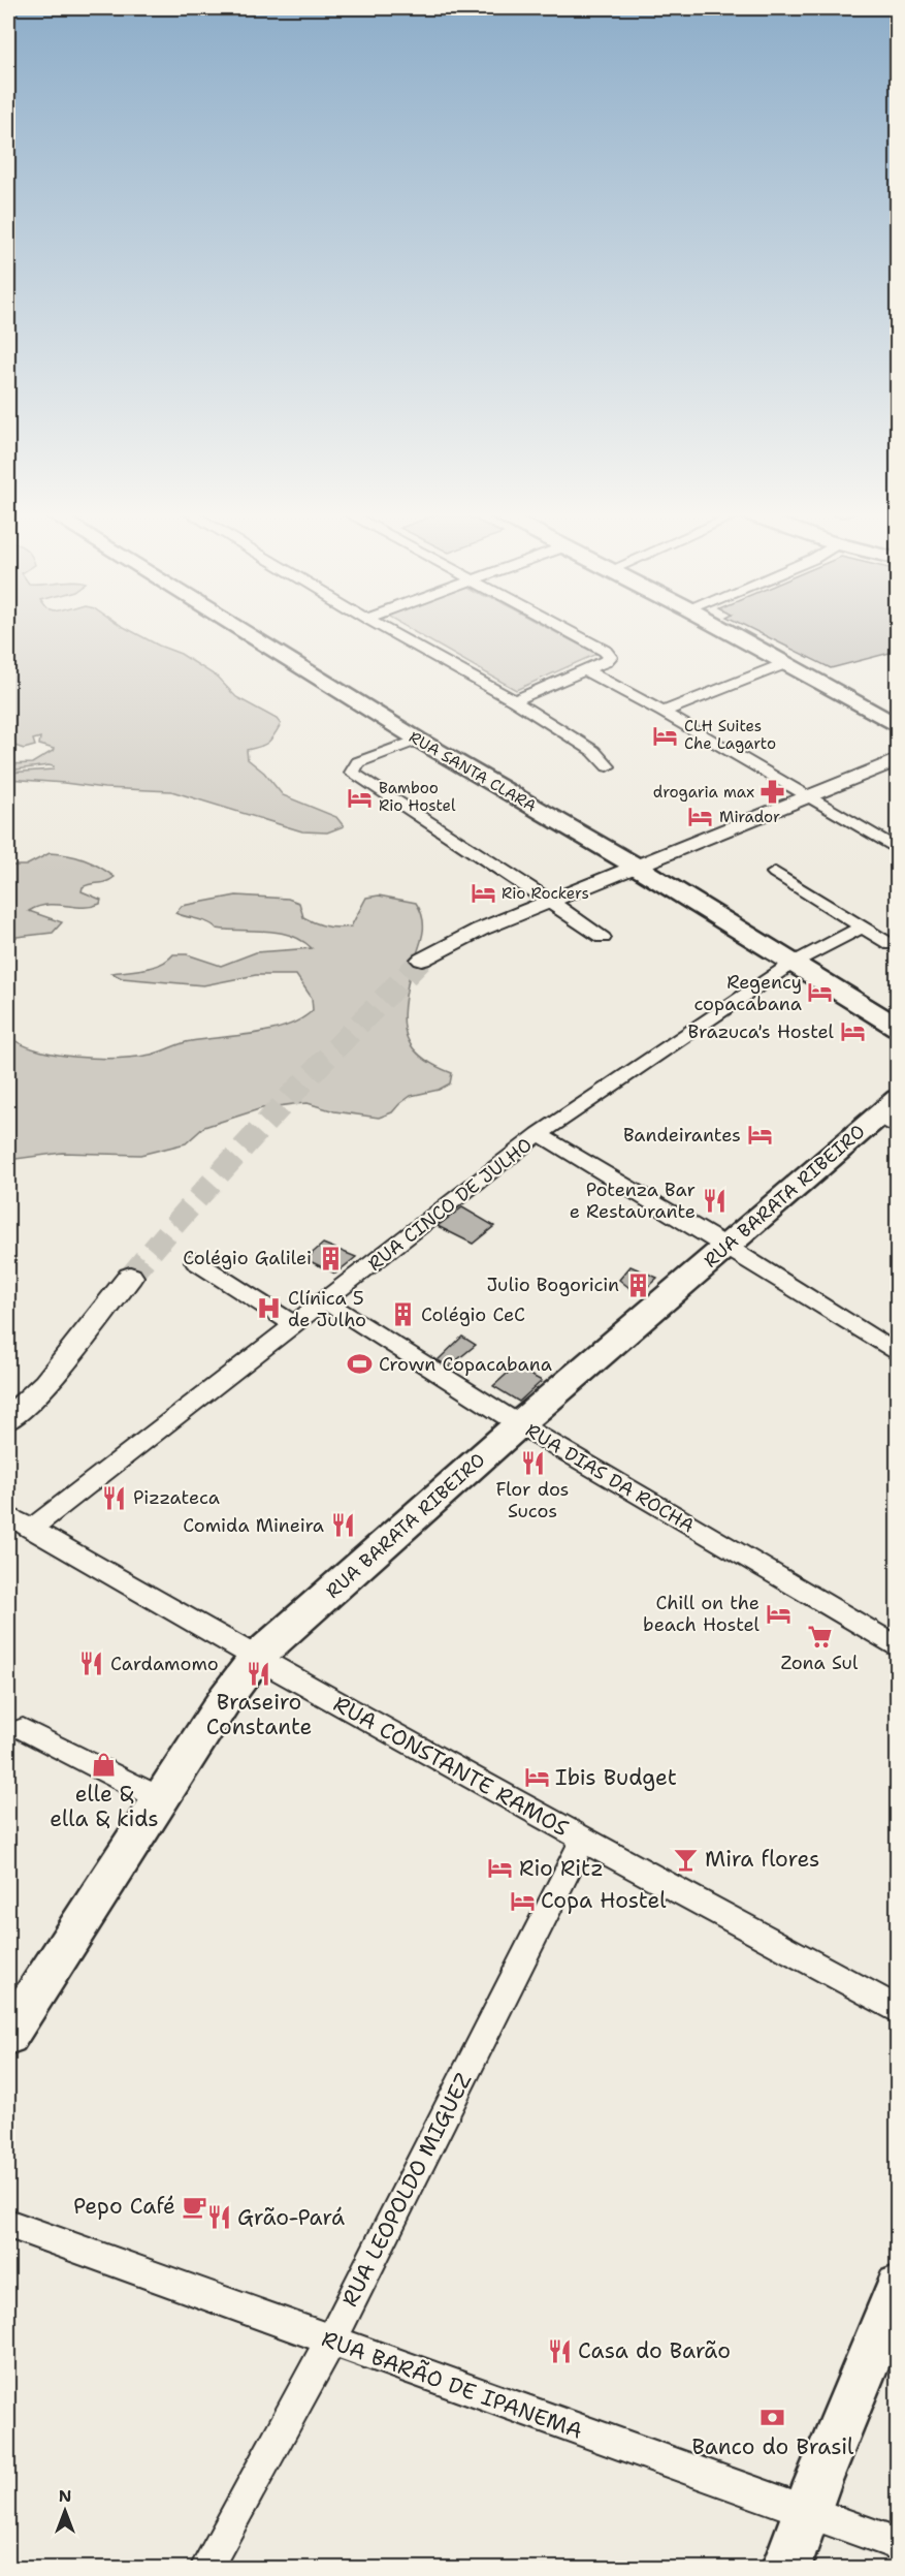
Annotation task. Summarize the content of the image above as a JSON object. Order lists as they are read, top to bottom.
{
  "streets": {
    "main road": ["RUA SANTA CLARA", "RUA BARATA RIBEIRO"],
    "street": [
      "RUA CINCO DE JULHO",
      "RUA DIAS DA ROCHA",
      "RUA CONSTANTE RAMOS",
      "RUA LEOPOLDO MIGUEZ",
      "RUA BARÃO DE IPANEMA"
    ]
  },
  "crossings": [
    ["RUA SANTA CLARA", "RUA CINCO DE JULHO"],
    ["RUA BARATA RIBEIRO", "RUA DIAS DA ROCHA"],
    ["RUA BARATA RIBEIRO", "RUA CONSTANTE RAMOS"],
    ["RUA CINCO DE JULHO", "RUA DIAS DA ROCHA"],
    ["RUA CINCO DE JULHO", "RUA CONSTANTE RAMOS"],
    ["RUA CONSTANTE RAMOS", "RUA LEOPOLDO MIGUEZ"],
    ["RUA LEOPOLDO MIGUEZ", "RUA BARÃO DE IPANEMA"]
  ],
  "places": {
    "hotel": [
      "CLH Suites Che Lagarto",
      "Bamboo Rio Hostel",
      "Mirador",
      "Rio Rockers",
      "Regency copacabana",
      "Brazuca's Hostel",
      "Bandeirantes",
      "Chill on the beach Hostel",
      "Ibis Budget",
      "Rio Ritz",
      "Copa Hostel"
    ],
    "pharmacy": ["drogaria max"],
    "restaurant": [
      "Potenza Bar e Restaurante",
      "Flor dos Sucos",
      "Pizzateca",
      "Comida Mineira",
      "Cardamomo",
      "Braseiro Constante",
      "Grão-Pará",
      "Casa do Barão"
    ],
    "building": ["Colégio Galilei", "Julio Bogoricin", "Colégio CeC"],
    "hospital": ["Clínica 5 de Julho"],
    "sports": ["Crown Copacabana"],
    "supermarket": ["Zona Sul"],
    "shop": ["elle & ella & kids"],
    "bar": ["Mira flores"],
    "cafe": ["Pepo Café"],
    "bank": ["Banco do Brasil"]
  },
  "north": "top"
}
